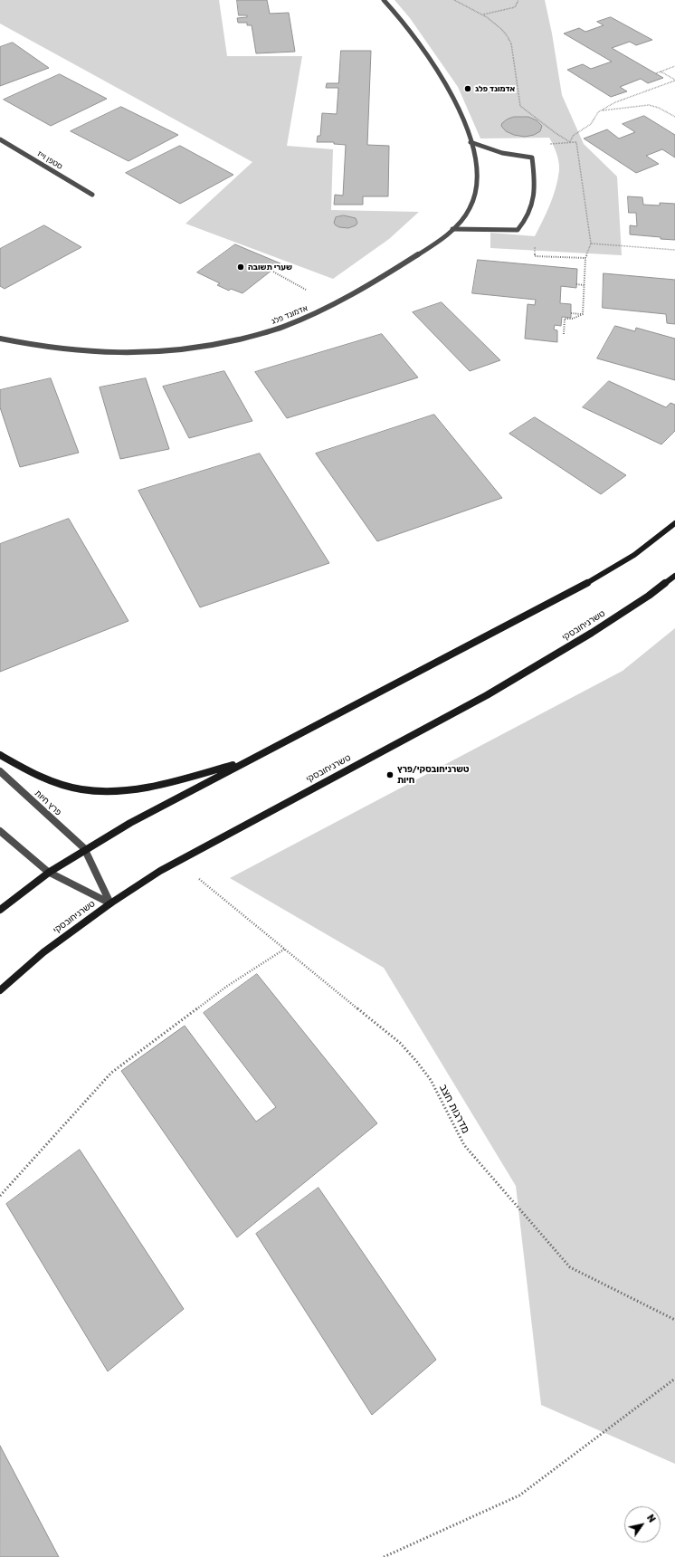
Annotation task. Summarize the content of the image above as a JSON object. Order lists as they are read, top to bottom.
{
  "streets": {
    "street": [
      "סטפן וייז",
      "אדמונד פלג",
      "טשרניחובסקי",
      "פרץ חיות"
    ],
    "path": ["מדרגות חצב"]
  },
  "places": ["אדמונד פלג", "שערי תשובה", "טשרניחובסקי/פרץ חיות"],
  "north": "top right"
}
